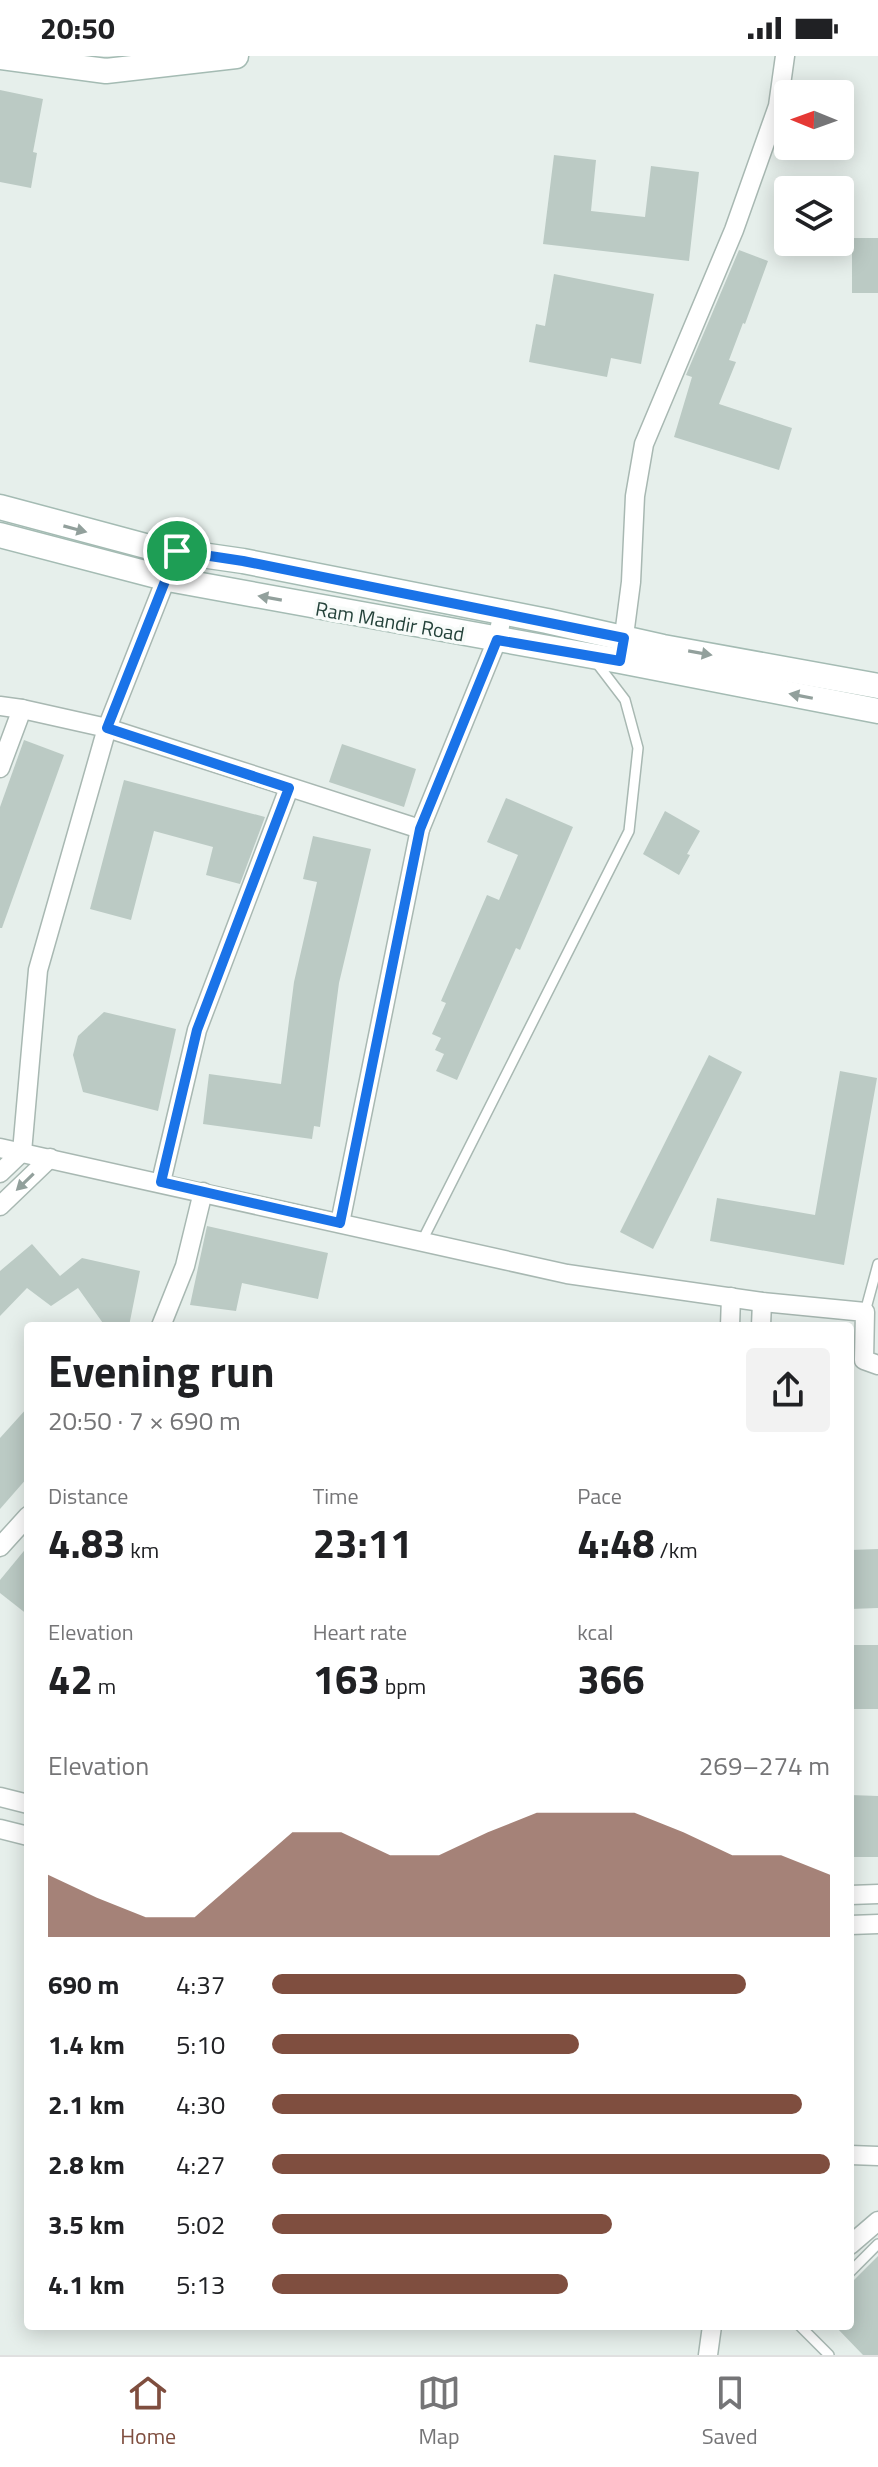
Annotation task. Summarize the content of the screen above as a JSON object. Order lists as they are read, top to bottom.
{
  "streets": {
    "main road": ["Ram Mandir Road"]
  },
  "north": "left",
  "page": {
    "status": "20:50",
    "heading": ["Evening run", "20:50 · 7 × 690 m"],
    "stats": [
      ["Distance", "4.83 km"],
      ["Time", "23:11"],
      ["Pace", "4:48 /km"],
      ["Elevation", "42 m"],
      ["Heart rate", "163 bpm"],
      ["kcal", "366"]
    ],
    "chart": ["Elevation", "269–274 m"],
    "list": [
      {
        "name": "690 m",
        "note": "4:37"
      },
      {
        "name": "1.4 km",
        "note": "5:10"
      },
      {
        "name": "2.1 km",
        "note": "4:30"
      },
      {
        "name": "2.8 km",
        "note": "4:27"
      },
      {
        "name": "3.5 km",
        "note": "5:02"
      },
      {
        "name": "4.1 km",
        "note": "5:13"
      }
    ],
    "tabs": ["Home", "Map", "Saved"]
  }
}
